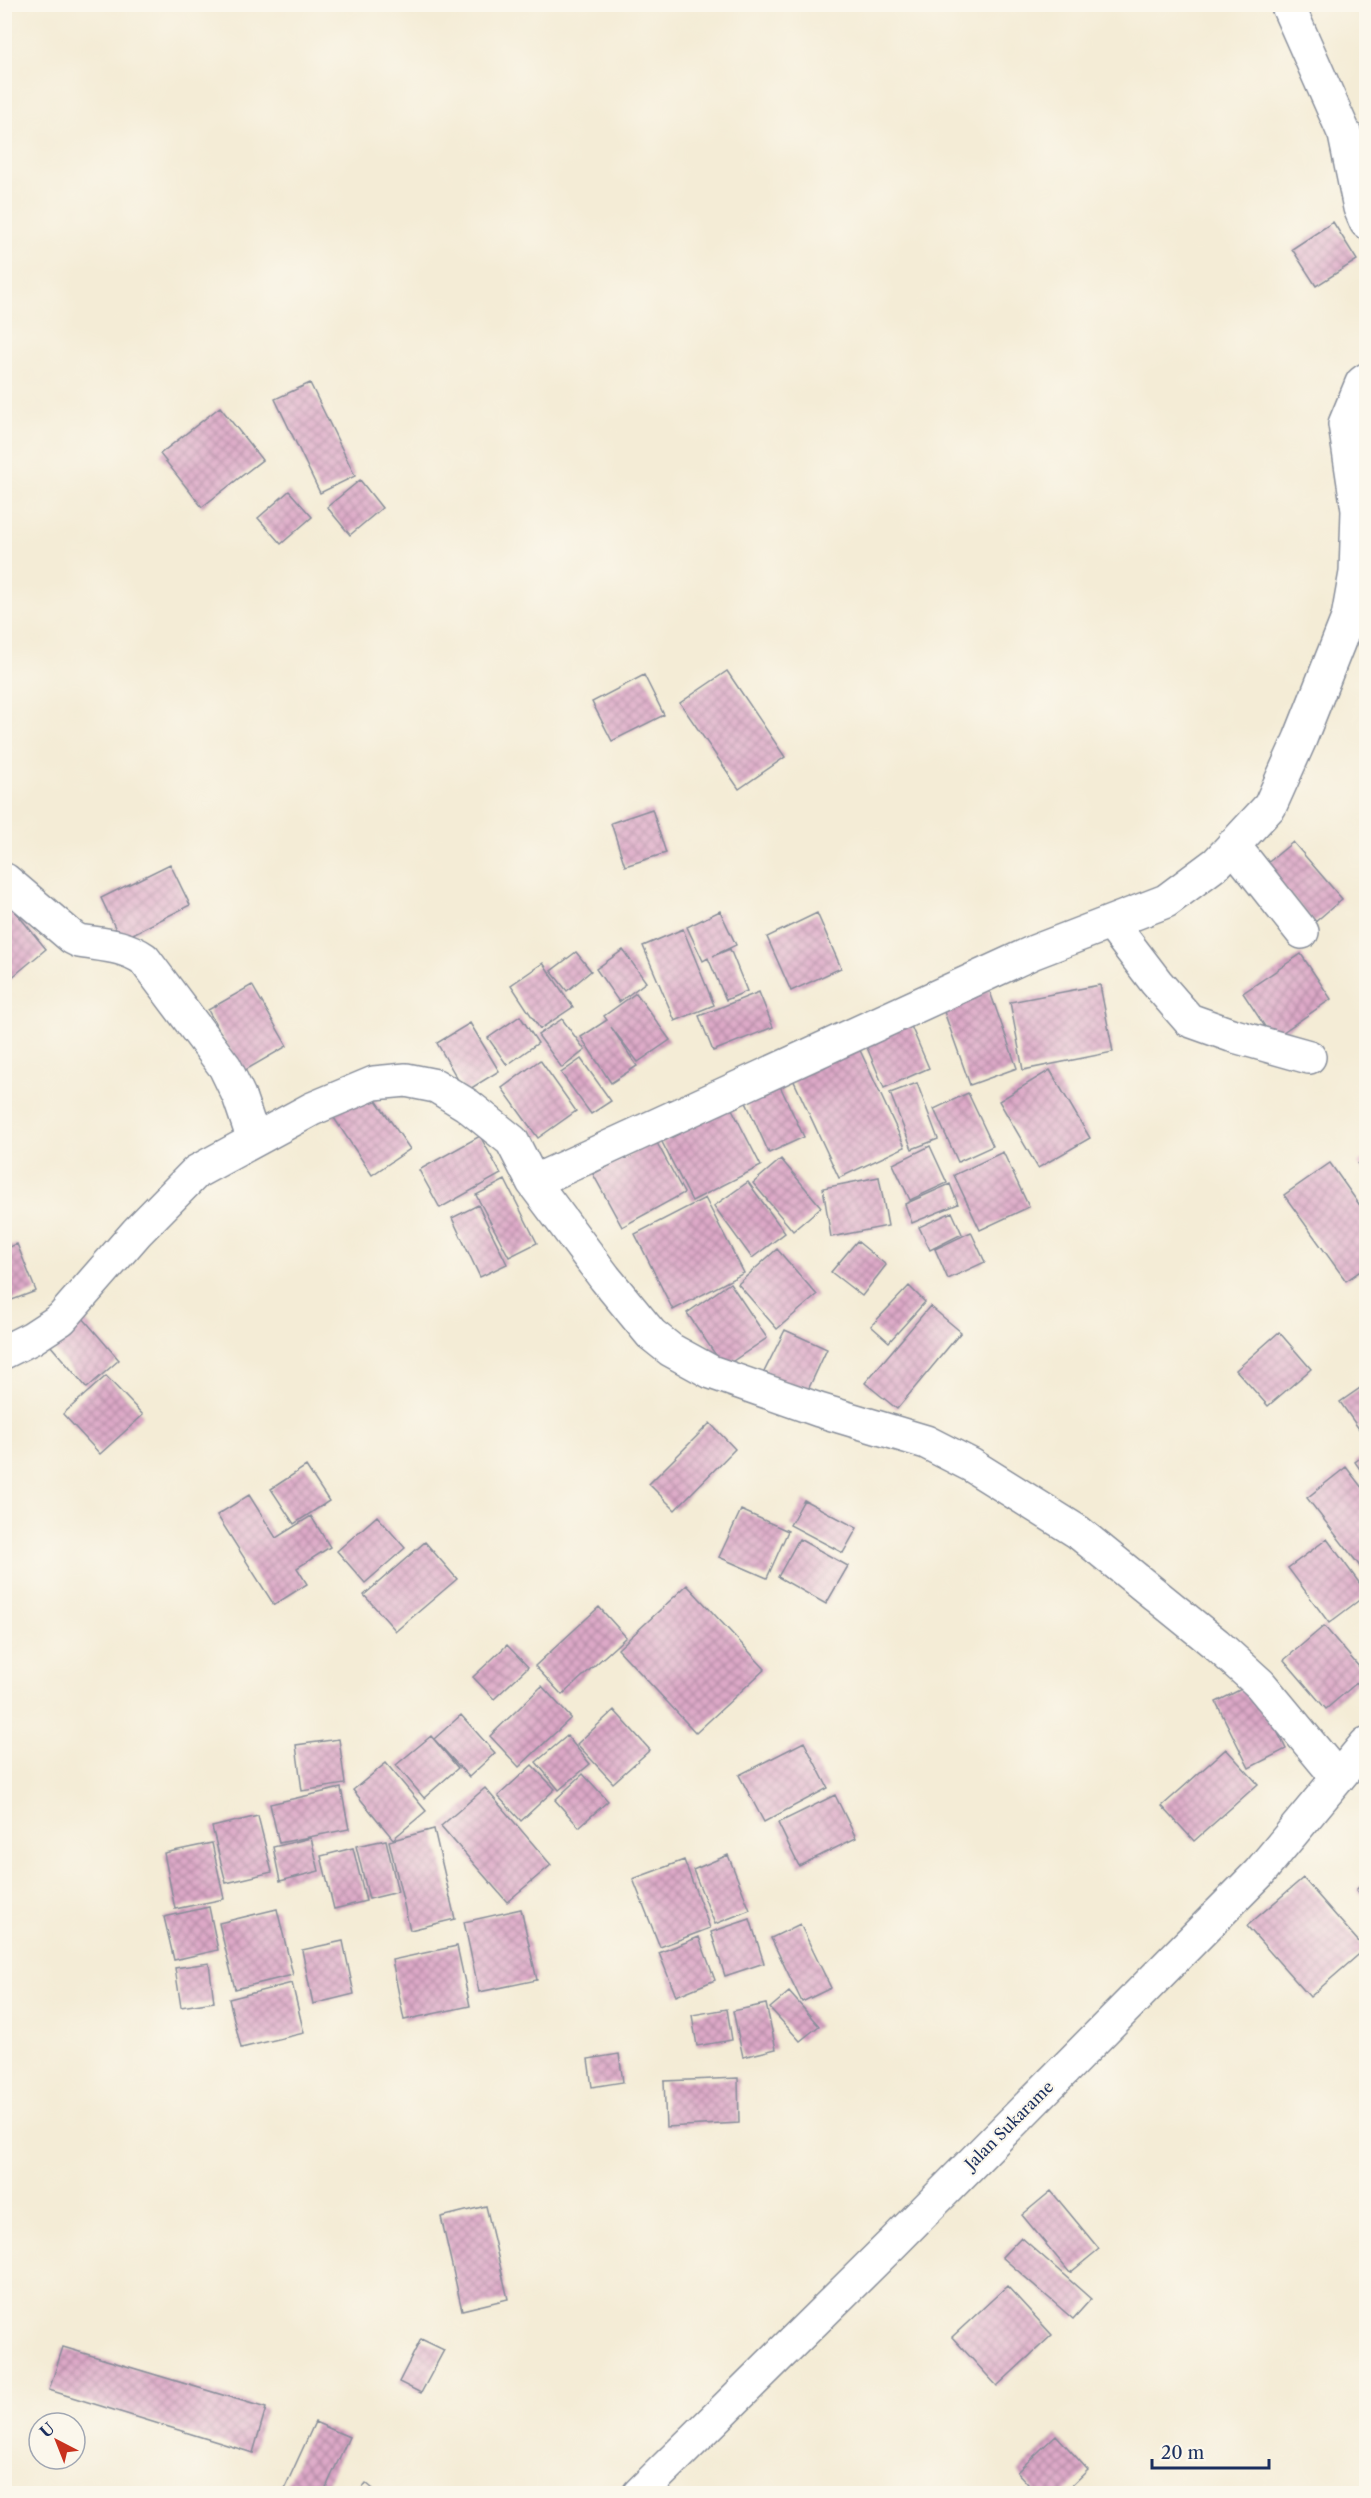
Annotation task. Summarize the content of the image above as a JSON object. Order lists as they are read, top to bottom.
{
  "streets": {
    "street": ["Jalan Sukarame"]
  },
  "scale_bar": "20 m",
  "north": "top left"
}
